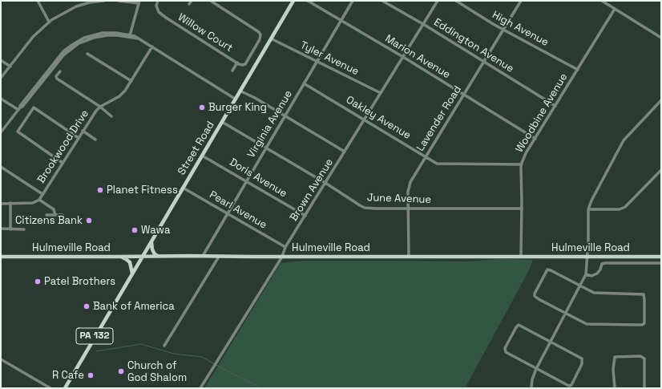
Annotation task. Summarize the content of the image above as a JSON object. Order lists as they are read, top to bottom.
{
  "streets": {
    "main road": ["Street Road", "Hulmeville Road", "PA 132"],
    "street": [
      "High Avenue",
      "Willow Court",
      "Eddington Avenue",
      "Marion Avenue",
      "Tyler Avenue",
      "Woodbine Avenue",
      "Oakley Avenue",
      "Lavender Road",
      "Virginia Avenue",
      "Brookwood Drive",
      "Doris Avenue",
      "Brown Avenue",
      "June Avenue",
      "Pearl Avenue"
    ]
  },
  "crossings": [
    ["High Avenue", "Woodbine Avenue"],
    ["High Avenue", "Lavender Road"],
    ["Eddington Avenue", "Woodbine Avenue"],
    ["Eddington Avenue", "Lavender Road"],
    ["Eddington Avenue", "Brown Avenue"],
    ["Marion Avenue", "Woodbine Avenue"],
    ["Marion Avenue", "Lavender Road"],
    ["Marion Avenue", "Virginia Avenue"],
    ["Marion Avenue", "Brown Avenue"],
    ["Tyler Avenue", "Virginia Avenue"],
    ["Tyler Avenue", "Street Road"],
    ["Tyler Avenue", "Brown Avenue"],
    ["Woodbine Avenue", "Oakley Avenue"],
    ["Woodbine Avenue", "June Avenue"],
    ["Woodbine Avenue", "Hulmeville Road"],
    ["Oakley Avenue", "Lavender Road"],
    ["Oakley Avenue", "Virginia Avenue"],
    ["Oakley Avenue", "Brown Avenue"],
    ["Lavender Road", "June Avenue"],
    ["Lavender Road", "Hulmeville Road"],
    ["Virginia Avenue", "Doris Avenue"],
    ["Virginia Avenue", "June Avenue"],
    ["Virginia Avenue", "Pearl Avenue"],
    ["Virginia Avenue", "Hulmeville Road"],
    ["Street Road", "Doris Avenue"],
    ["Street Road", "June Avenue"],
    ["Street Road", "Pearl Avenue"],
    ["Street Road", "Hulmeville Road"],
    ["Doris Avenue", "Brown Avenue"],
    ["Brown Avenue", "June Avenue"],
    ["Brown Avenue", "Pearl Avenue"],
    ["Brown Avenue", "Hulmeville Road"]
  ],
  "places": [
    "Burger King",
    "Planet Fitness",
    "Citizens Bank",
    "Wawa",
    "Patel Brothers",
    "Bank of America",
    "Church of God Shalom",
    "R Cafe"
  ]
}
